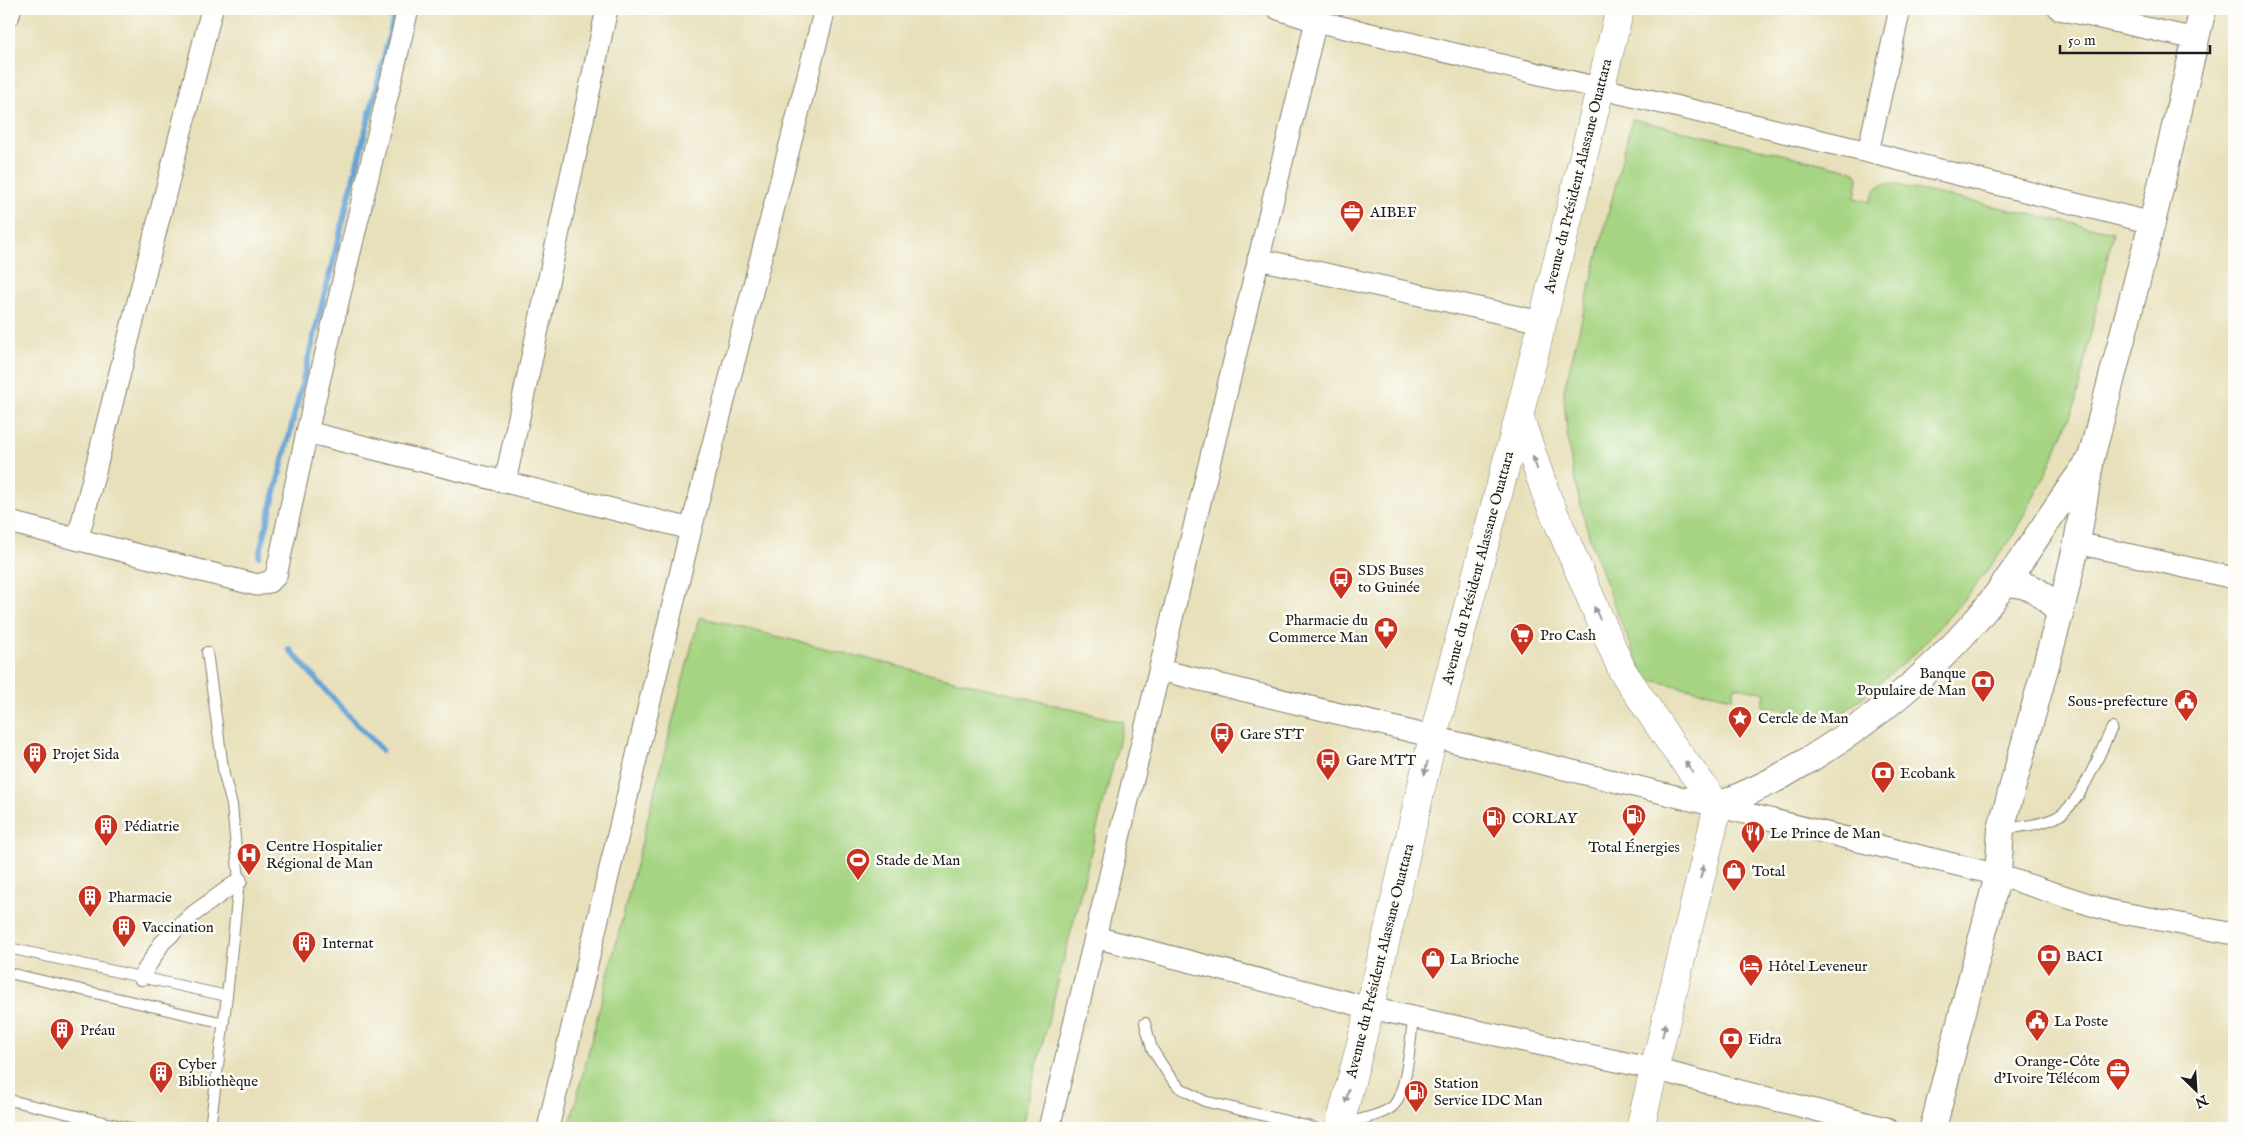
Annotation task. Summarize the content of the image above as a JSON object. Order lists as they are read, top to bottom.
{
  "streets": {
    "main road": ["Avenue du Président Alassane Ouattara"]
  },
  "places": {
    "office": ["AIBEF", "Orange-Côte d'Ivoire Télécom"],
    "bus stop": ["SDS Buses to Guinée", "Gare STT", "Gare MTT"],
    "pharmacy": ["Pharmacie du Commerce Man"],
    "supermarket": ["Pro Cash"],
    "bank": [
      "Banque Populaire de Man",
      "Ecobank",
      "BACI",
      "Fidra"
    ],
    "public building": ["Sous-prefecture", "La Poste"],
    "place": ["Cercle de Man"],
    "building": [
      "Projet Sida",
      "Pédiatrie",
      "Pharmacie",
      "Vaccination",
      "Internat",
      "Préau",
      "Cyber Bibliothèque"
    ],
    "fuel station": ["Total Énergies", "CORLAY", "Station Service IDC Man"],
    "restaurant": ["Le Prince de Man"],
    "hospital": ["Centre Hospitalier Régional de Man"],
    "sports": ["Stade de Man"],
    "shop": ["Total", "La Brioche"],
    "hotel": ["Hôtel Leveneur"]
  },
  "scale_bar": "50 m",
  "north": "bottom right"
}
